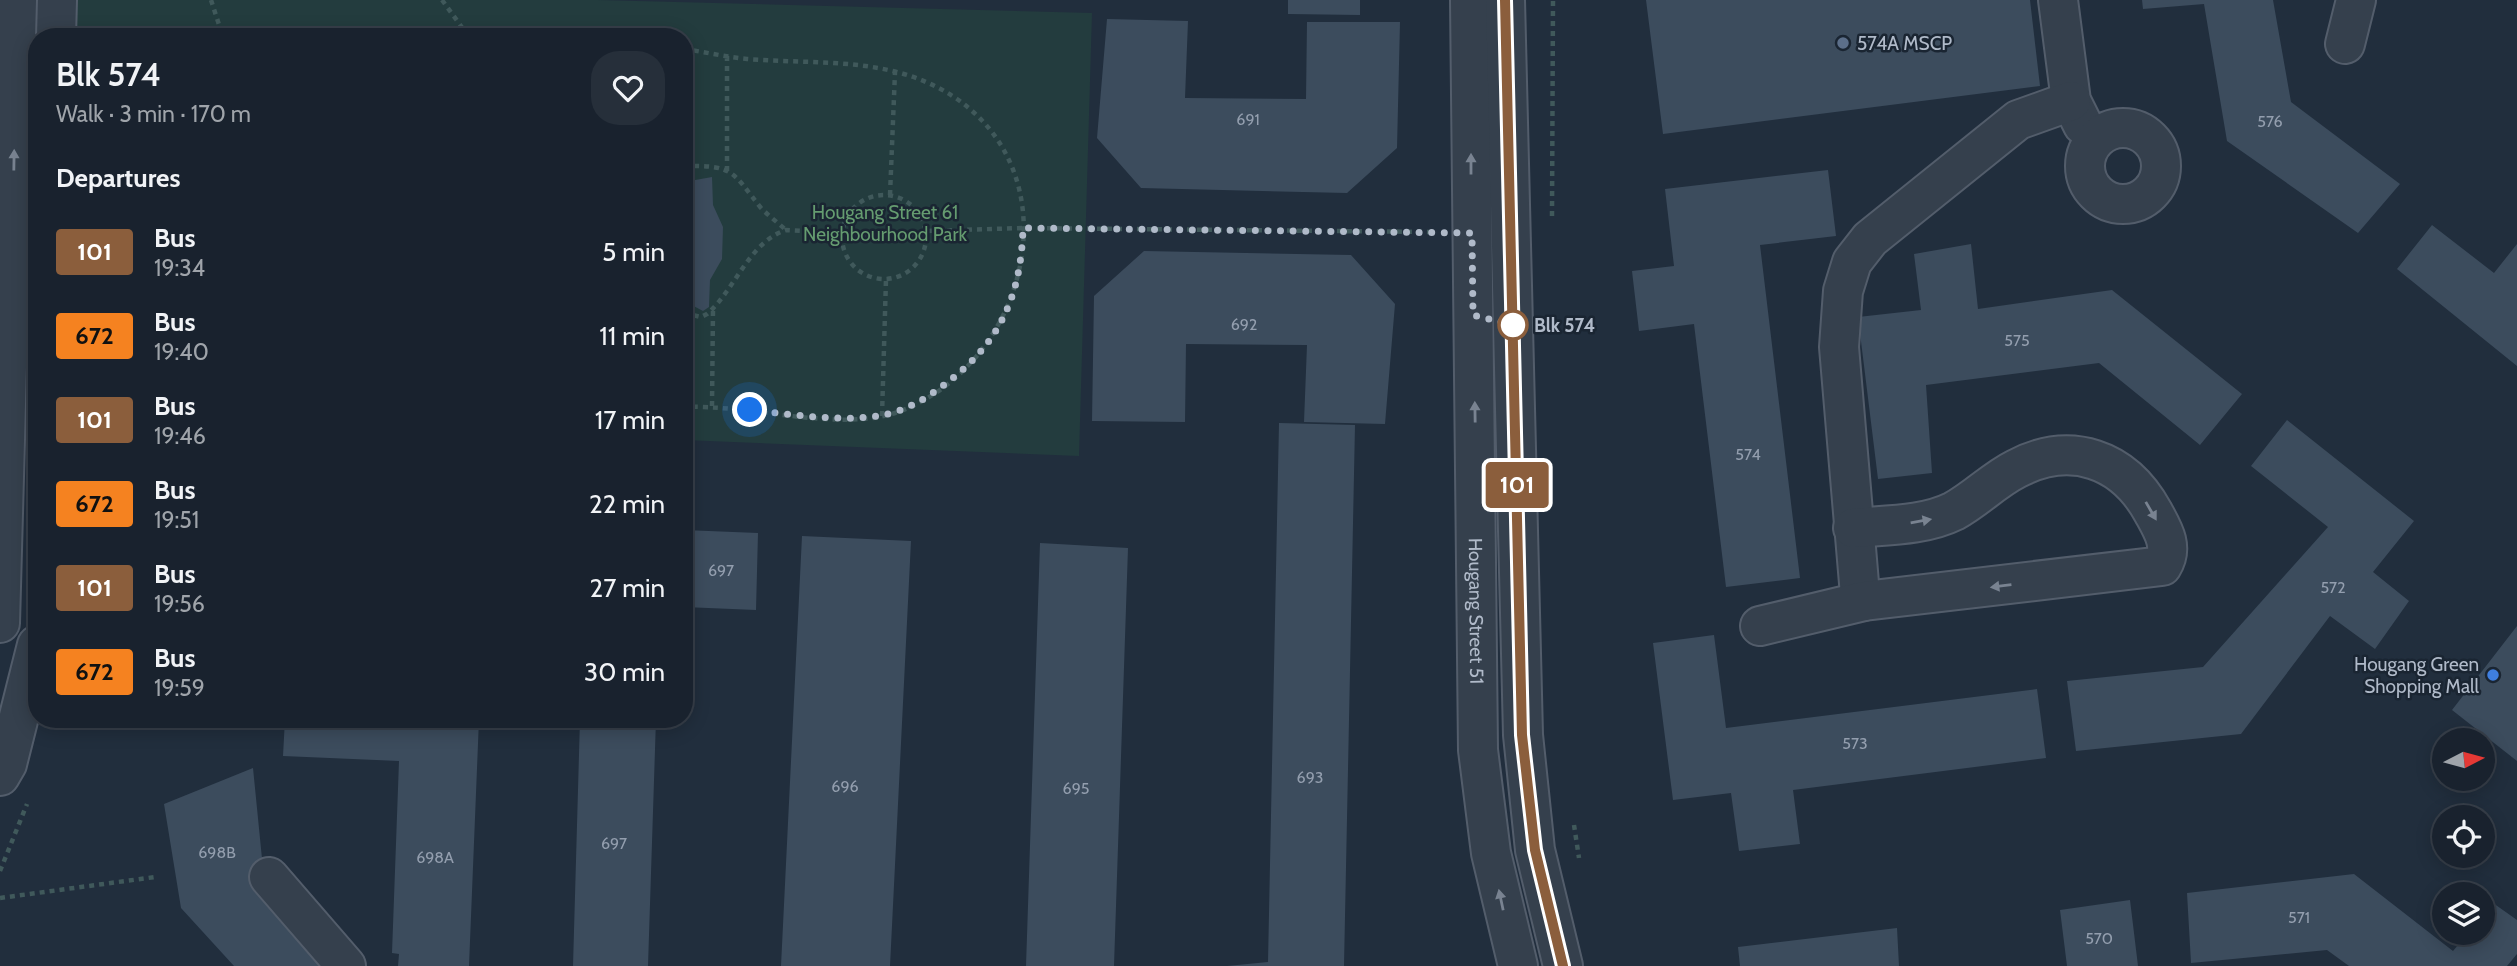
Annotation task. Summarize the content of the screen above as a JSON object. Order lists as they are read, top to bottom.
{
  "streets": {
    "street": ["Hougang Street 51"]
  },
  "parks": ["Hougang Street 61 Neighbourhood Park"],
  "places": ["574A MSCP", "Blk 574", "Hougang Green Shopping Mall"],
  "lines": ["bus line 101"],
  "house_numbers": [
    "691",
    "576",
    "692",
    "575",
    "574",
    "697",
    "572",
    "573",
    "693",
    "696",
    "695",
    "697",
    "698B",
    "698A",
    "571",
    "570"
  ],
  "north": "right",
  "page": {
    "on_map": "101",
    "heading": [
      ["Blk 574", "Walk · 3 min · 170 m"],
      "Departures"
    ],
    "list": [
      {
        "mark": "101",
        "name": "Bus",
        "note": "19:34",
        "value": "5 min"
      },
      {
        "mark": "672",
        "name": "Bus",
        "note": "19:40",
        "value": "11 min"
      },
      {
        "mark": "101",
        "name": "Bus",
        "note": "19:46",
        "value": "17 min"
      },
      {
        "mark": "672",
        "name": "Bus",
        "note": "19:51",
        "value": "22 min"
      },
      {
        "mark": "101",
        "name": "Bus",
        "note": "19:56",
        "value": "27 min"
      },
      {
        "mark": "672",
        "name": "Bus",
        "note": "19:59",
        "value": "30 min"
      }
    ]
  }
}
